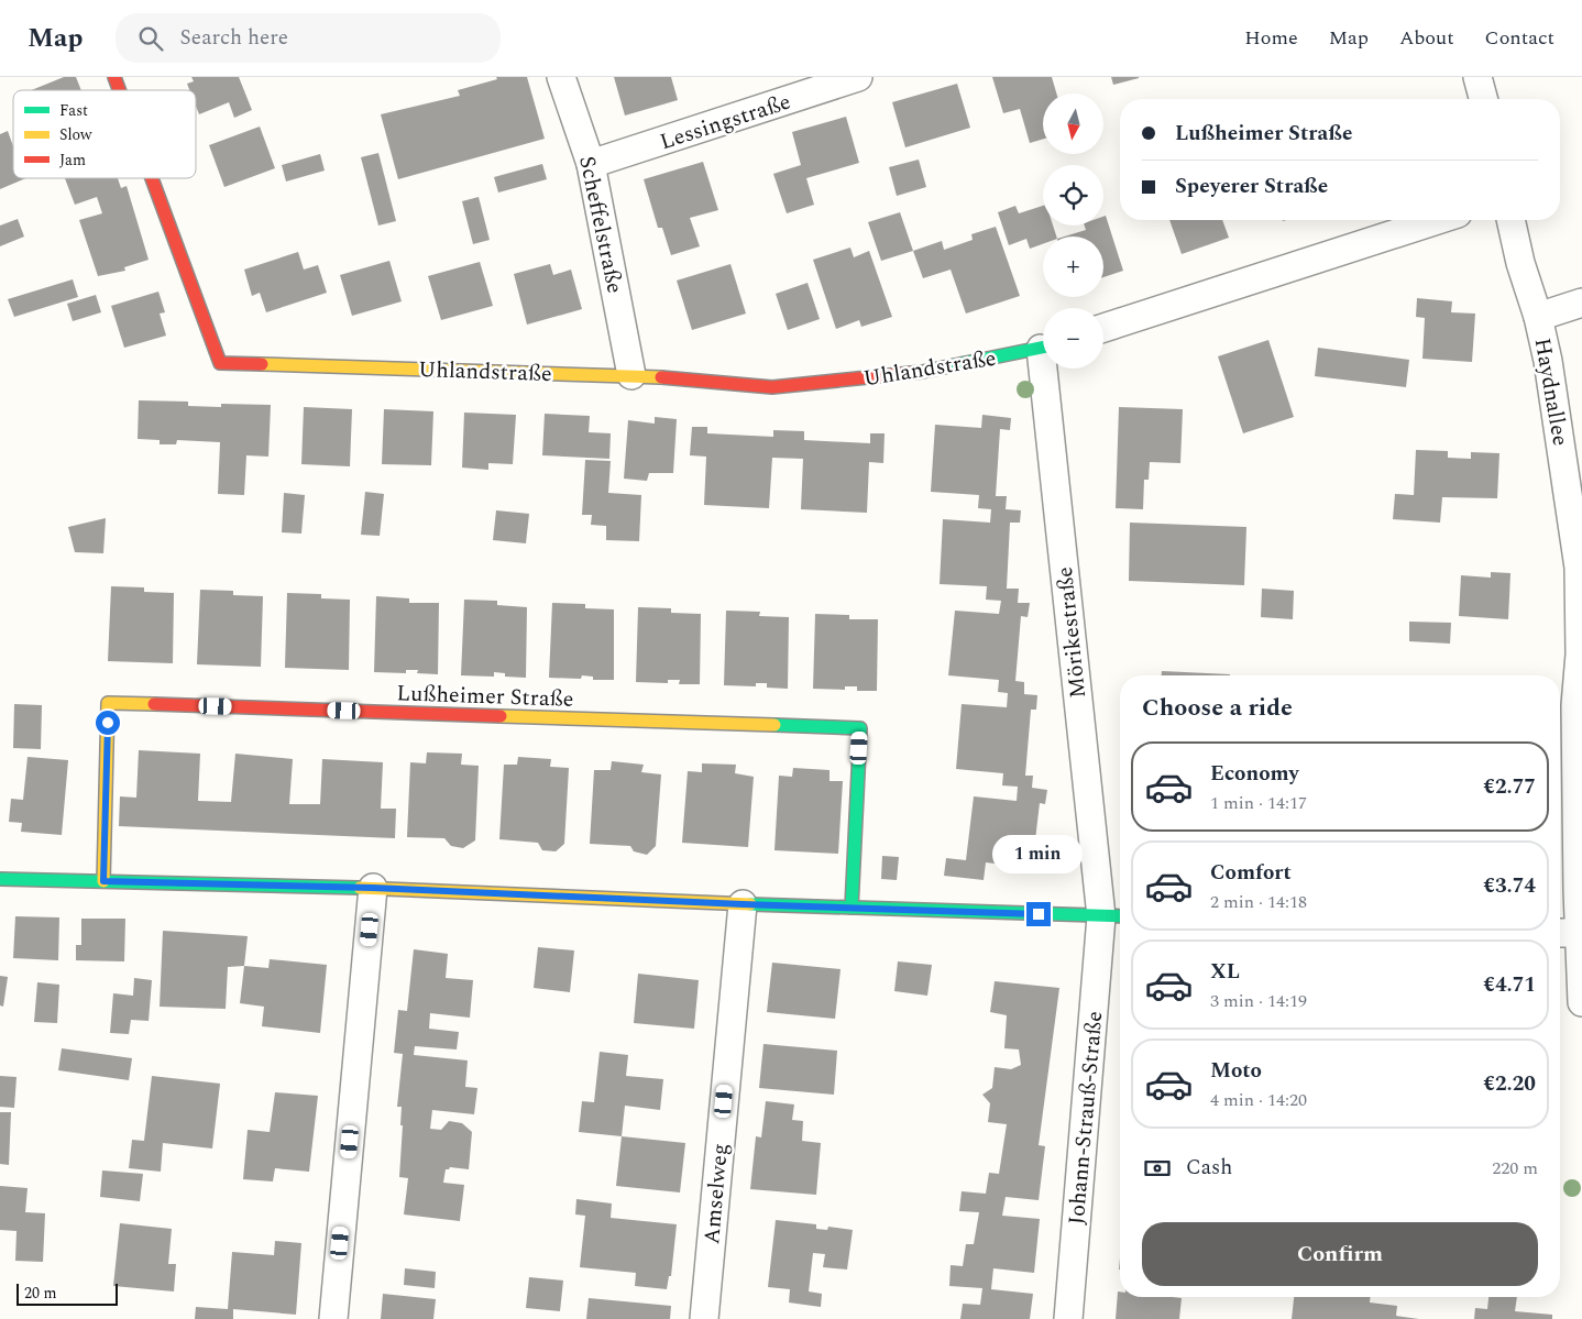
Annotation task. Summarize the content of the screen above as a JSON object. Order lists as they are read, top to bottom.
{
  "streets": {
    "street": [
      "Lessingstraße",
      "Scheffelstraße",
      "Uhlandstraße",
      "Haydnallee",
      "Mörikestraße",
      "Lußheimer Straße",
      "Johann-Strauß-Straße",
      "Amselweg"
    ]
  },
  "crossings": [
    ["Lessingstraße", "Scheffelstraße"],
    ["Scheffelstraße", "Uhlandstraße"],
    ["Mörikestraße", "Johann-Strauß-Straße"]
  ],
  "legend": ["Fast", "Slow", "Jam"],
  "scale_bar": "20 m",
  "north": "bottom",
  "page": {
    "header": "Map",
    "search": "Search here",
    "nav": [
      "Home",
      "Map",
      "About",
      "Contact"
    ],
    "map_buttons": ["+", "−"],
    "banner": ["Lußheimer Straße", "Speyerer Straße"],
    "heading": "Choose a ride",
    "list": [
      {
        "name": "Economy",
        "note": "1 min · 14:17",
        "value": "€2.77"
      },
      {
        "name": "Comfort",
        "note": "2 min · 14:18",
        "value": "€3.74"
      },
      {
        "name": "XL",
        "note": "3 min · 14:19",
        "value": "€4.71"
      },
      {
        "name": "Moto",
        "note": "4 min · 14:20",
        "value": "€2.20"
      }
    ],
    "bubble": "1 min",
    "pay": ["Cash", "220 m"],
    "buttons": "Confirm",
    "scale": "20 m"
  }
}
